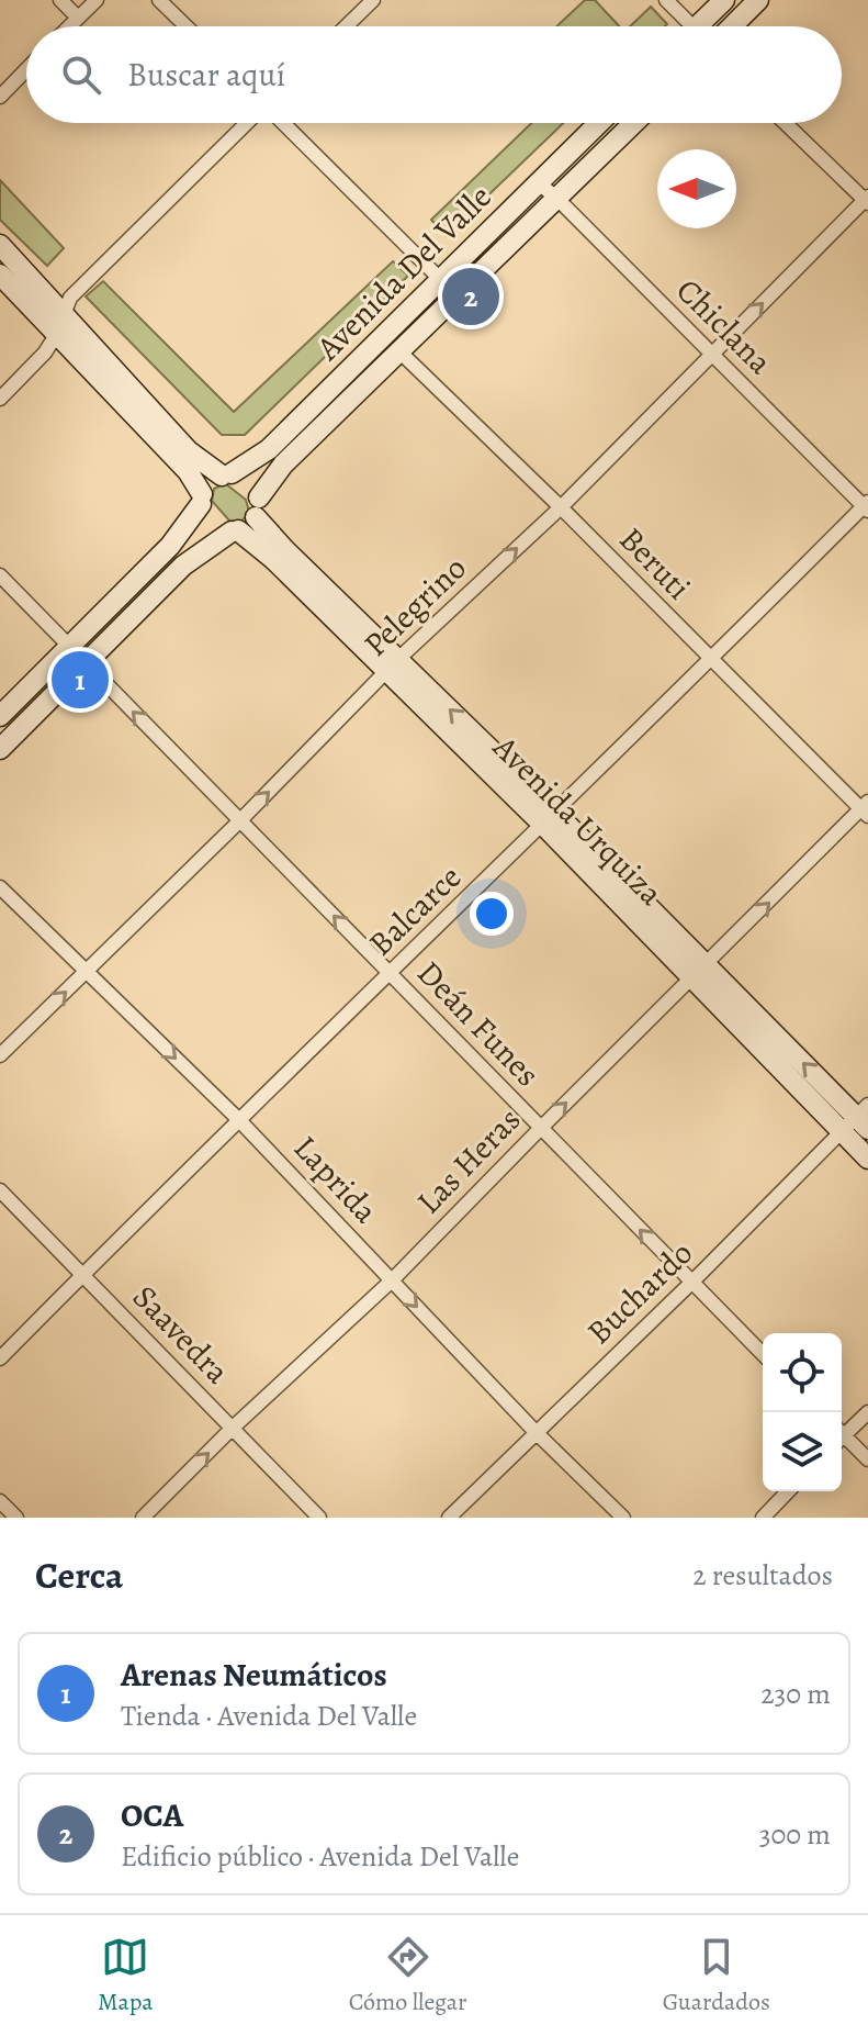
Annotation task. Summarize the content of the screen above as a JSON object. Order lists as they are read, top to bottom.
{
  "streets": {
    "main road": ["Avenida Del Valle", "Avenida Urquiza"],
    "street": [
      "Chiclana",
      "Beruti",
      "Pelegrino",
      "Balcarce",
      "Deán Funes",
      "Las Heras",
      "Laprida",
      "Buchardo",
      "Saavedra"
    ]
  },
  "crossings": [
    ["Avenida Del Valle", "Chiclana"],
    ["Avenida Del Valle", "Beruti"],
    ["Avenida Del Valle", "Avenida Urquiza"],
    ["Chiclana", "Pelegrino"],
    ["Chiclana", "Balcarce"],
    ["Beruti", "Pelegrino"],
    ["Beruti", "Balcarce"],
    ["Beruti", "Las Heras"],
    ["Pelegrino", "Avenida Urquiza"],
    ["Pelegrino", "Deán Funes"],
    ["Pelegrino", "Laprida"],
    ["Avenida Urquiza", "Balcarce"],
    ["Avenida Urquiza", "Las Heras"],
    ["Avenida Urquiza", "Buchardo"],
    ["Balcarce", "Deán Funes"],
    ["Balcarce", "Laprida"],
    ["Balcarce", "Saavedra"],
    ["Deán Funes", "Las Heras"],
    ["Deán Funes", "Buchardo"],
    ["Las Heras", "Laprida"],
    ["Las Heras", "Saavedra"],
    ["Laprida", "Buchardo"]
  ],
  "one_way": [
    "Pelegrino",
    "Deán Funes",
    "Las Heras",
    "Laprida"
  ],
  "north": "left",
  "page": {
    "search": "Buscar aquí",
    "pins": ["2", "1"],
    "heading": ["Cerca", "2 resultados"],
    "list": [
      {
        "mark": "1",
        "name": "Arenas Neumáticos",
        "note": "Tienda · Avenida Del Valle",
        "value": "230 m"
      },
      {
        "mark": "2",
        "name": "OCA",
        "note": "Edificio público · Avenida Del Valle",
        "value": "300 m"
      }
    ],
    "nav": ["Mapa", "Cómo llegar", "Guardados"]
  }
}
